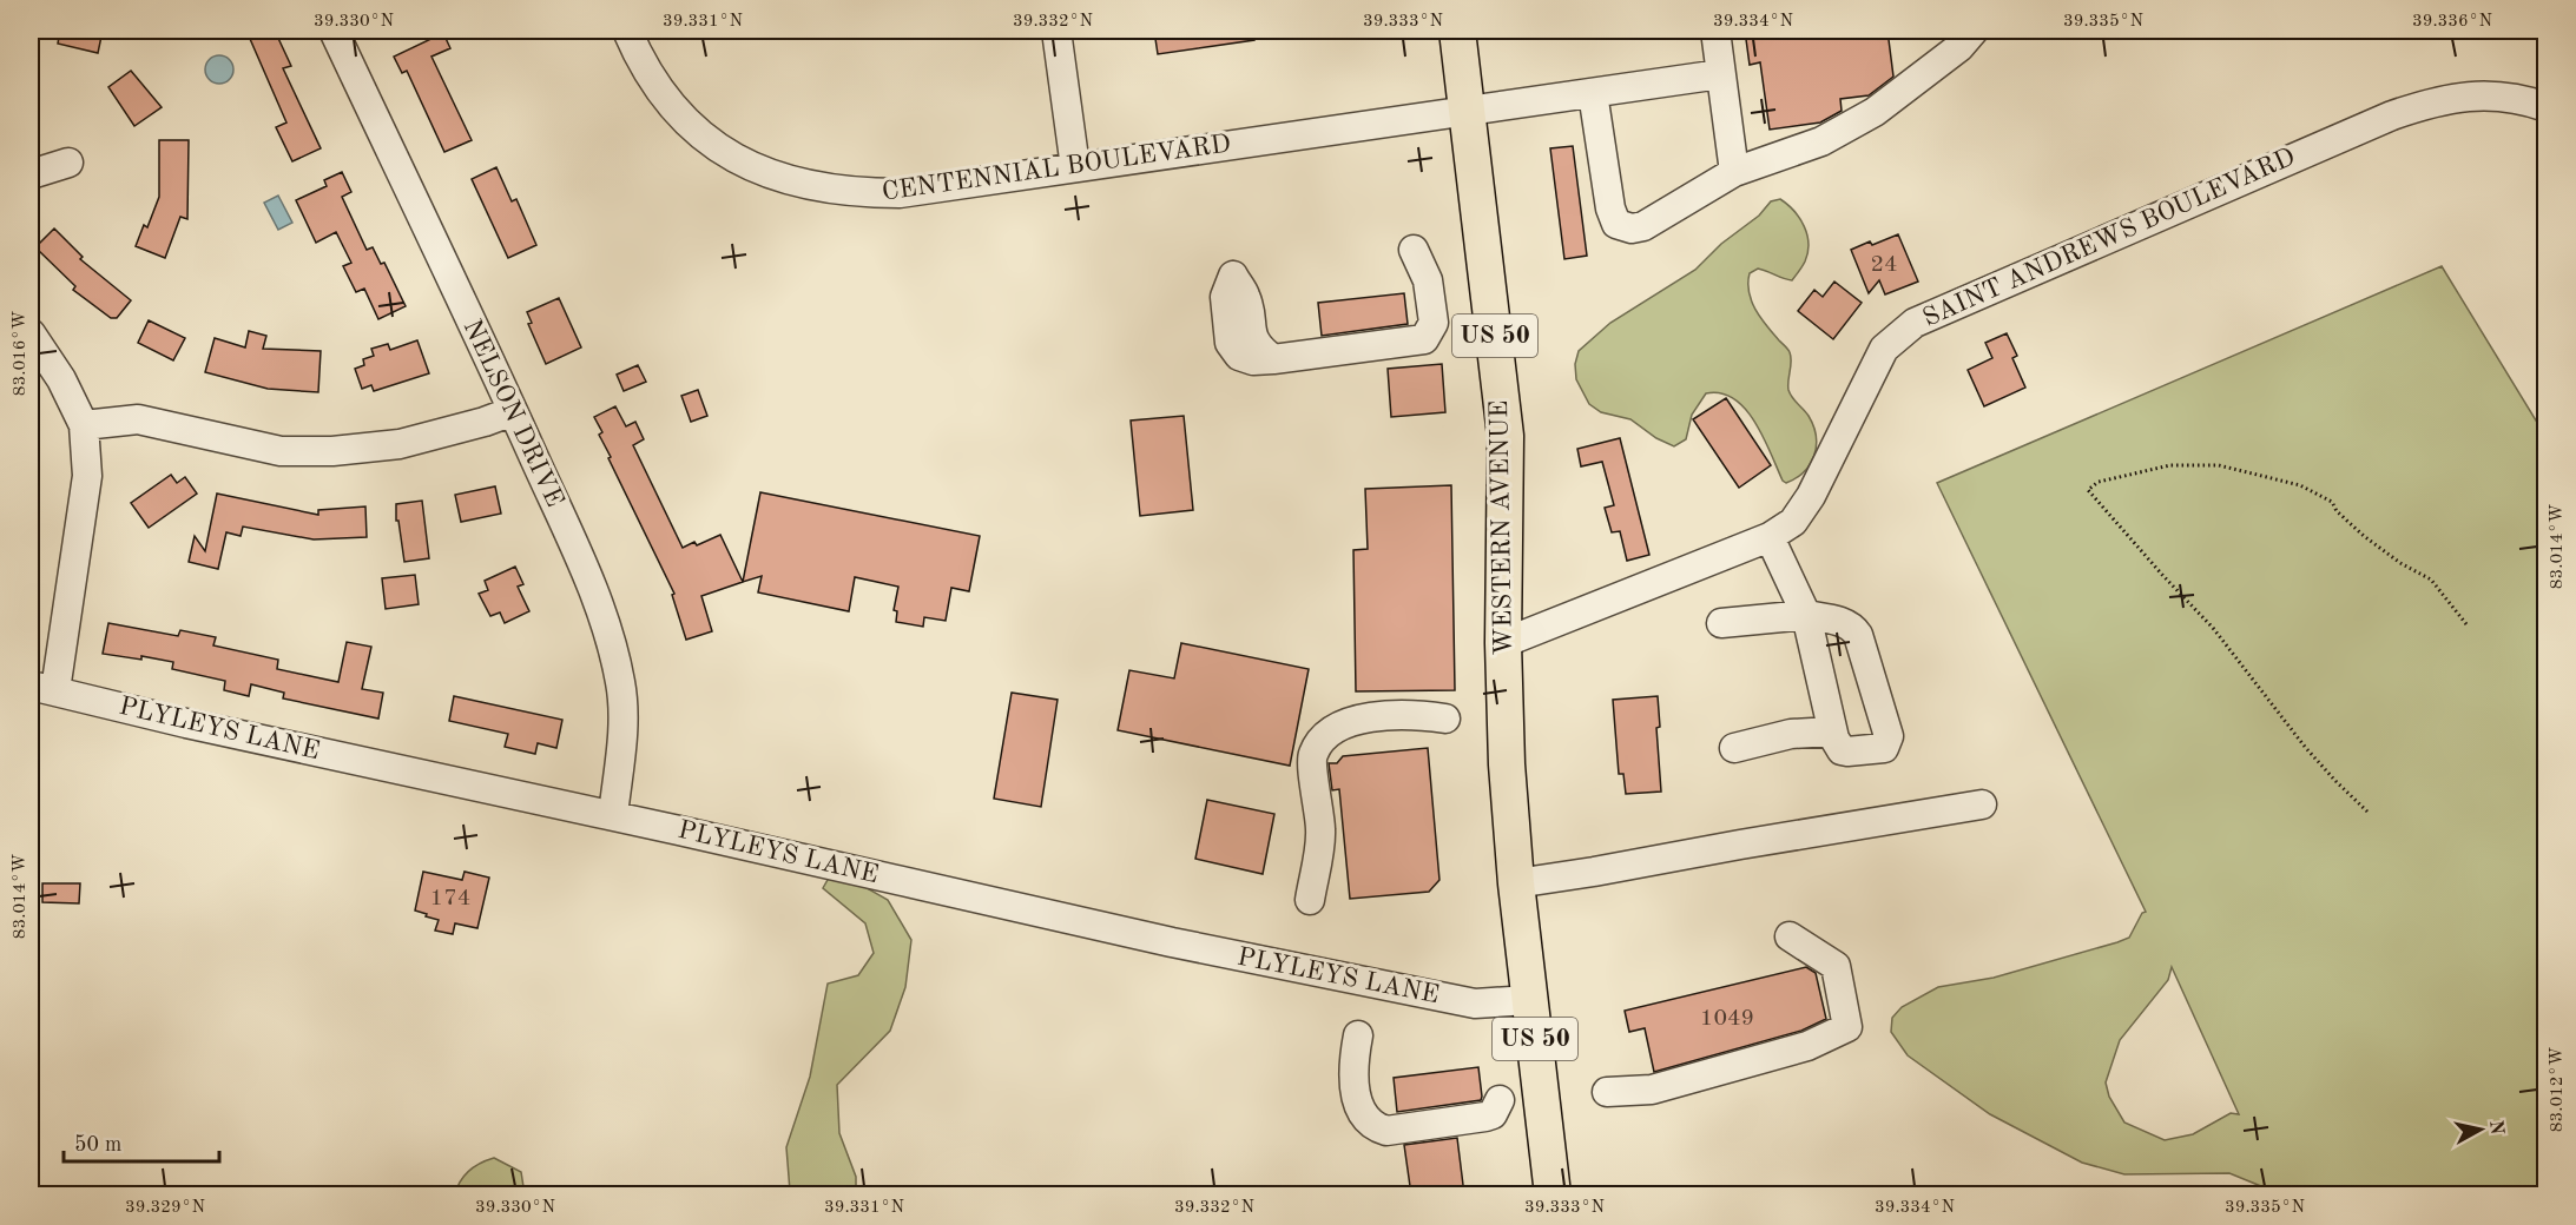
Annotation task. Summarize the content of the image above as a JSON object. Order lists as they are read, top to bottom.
{
  "streets": {
    "main road": ["US 50", "WESTERN AVENUE"],
    "street": [
      "CENTENNIAL BOULEVARD",
      "SAINT ANDREWS BOULEVARD",
      "NELSON DRIVE",
      "PLYLEYS LANE"
    ]
  },
  "crossings": [
    ["CENTENNIAL BOULEVARD", "WESTERN AVENUE"],
    ["SAINT ANDREWS BOULEVARD", "WESTERN AVENUE"],
    ["NELSON DRIVE", "PLYLEYS LANE"],
    ["WESTERN AVENUE", "PLYLEYS LANE"]
  ],
  "house_numbers": ["24", "174", "1049"],
  "scale_bar": "50 m",
  "north": "right",
  "coordinates": [
    "39.330°N",
    "39.331°N",
    "39.332°N",
    "39.333°N",
    "39.334°N",
    "39.335°N",
    "39.336°N",
    "83.016°W",
    "83.014°W",
    "83.012°W",
    "39.329°N"
  ]
}
